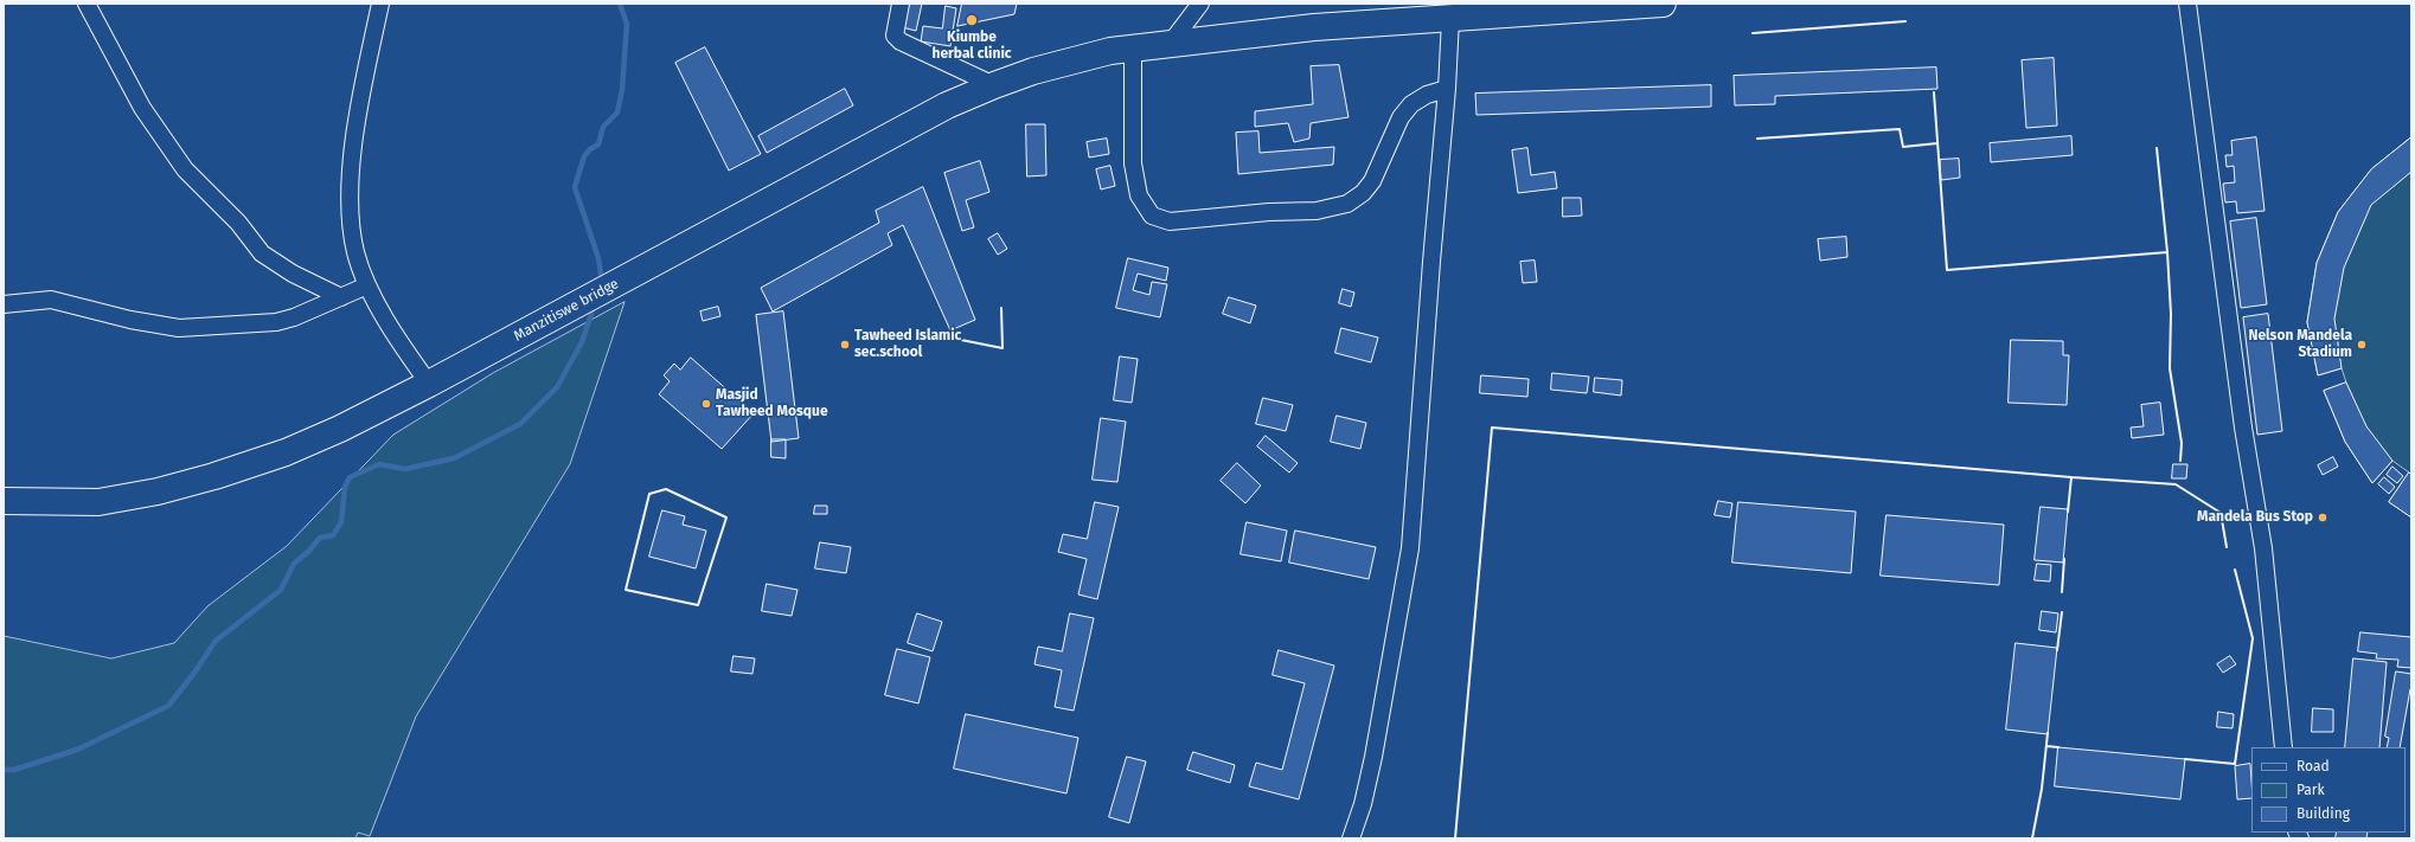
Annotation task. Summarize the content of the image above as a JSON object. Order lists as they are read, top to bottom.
{
  "streets": {
    "highway": ["Manzitiswe bridge"]
  },
  "places": [
    "Kiumbe herbal clinic",
    "Tawheed Islamic sec.school",
    "Nelson Mandela Stadium",
    "Masjid Tawheed Mosque",
    "Mandela Bus Stop"
  ],
  "legend": ["Road", "Park", "Building"]
}
